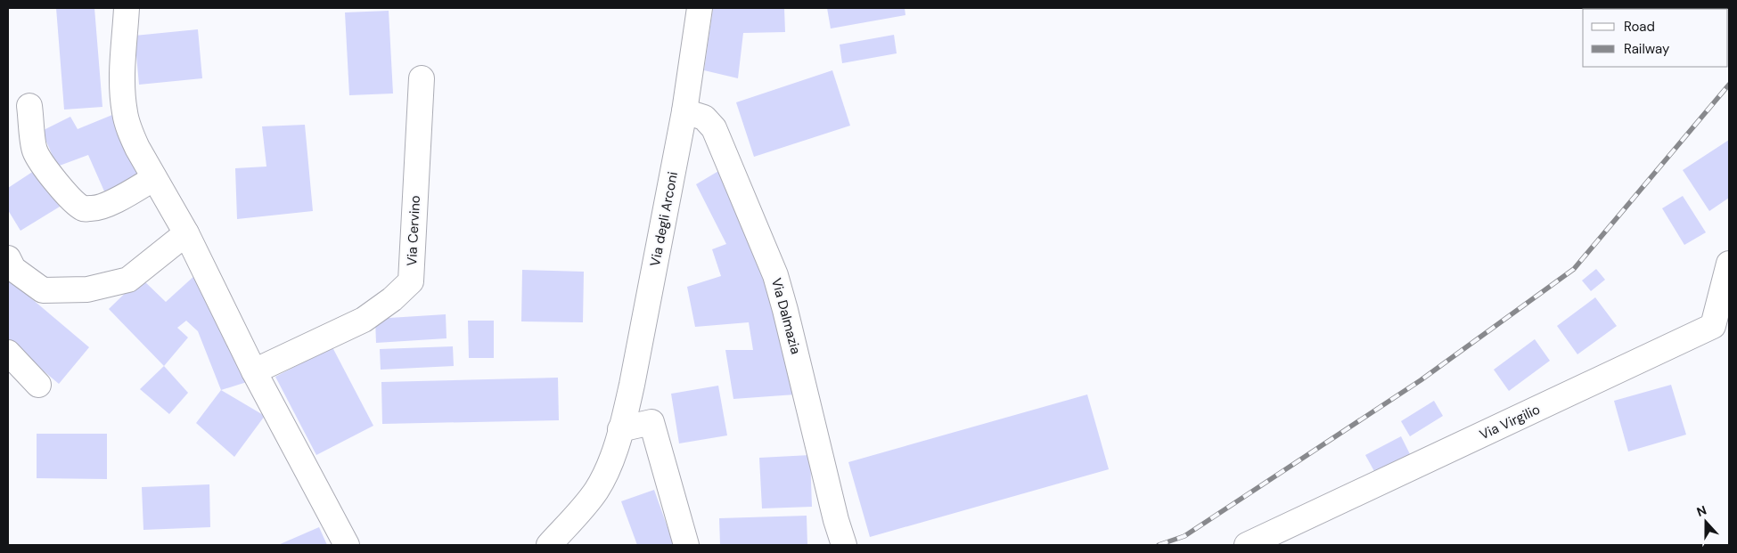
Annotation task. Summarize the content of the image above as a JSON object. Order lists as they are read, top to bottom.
{
  "streets": {
    "street": [
      "Via degli Arconi",
      "Via Cervino",
      "Via Dalmazia",
      "Via Virgilio"
    ]
  },
  "crossings": [
    ["Via degli Arconi", "Via Dalmazia"]
  ],
  "legend": ["Road", "Railway"],
  "north": "top"
}
